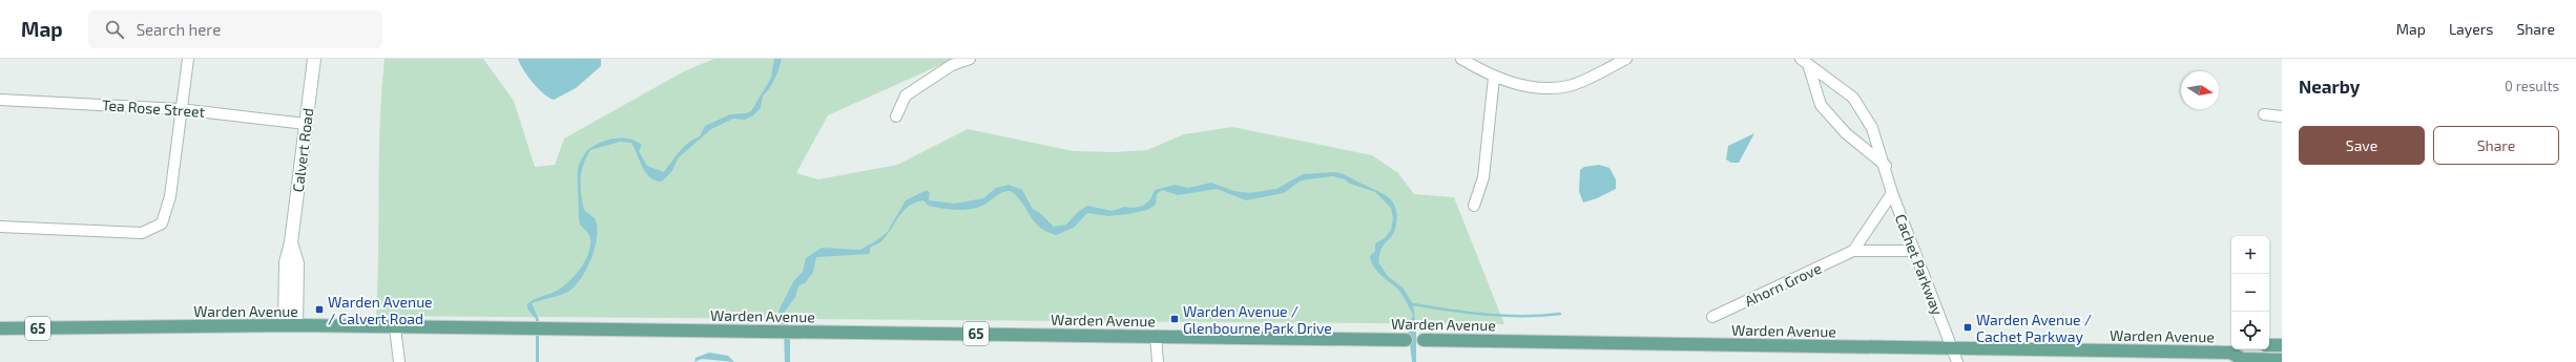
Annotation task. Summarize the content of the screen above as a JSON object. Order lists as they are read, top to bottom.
{
  "streets": {
    "main road": ["Warden Avenue", "65"],
    "street": [
      "Tea Rose Street",
      "Calvert Road",
      "Cachet Parkway",
      "Ahorn Grove"
    ]
  },
  "crossings": [
    ["Tea Rose Street", "Calvert Road"],
    ["Calvert Road", "Warden Avenue"],
    ["Cachet Parkway", "Ahorn Grove"],
    ["Cachet Parkway", "Warden Avenue"]
  ],
  "places": {
    "transit": ["Warden Avenue / Calvert Road", "Warden Avenue / Glenbourne Park Drive", "Warden Avenue / Cachet Parkway"]
  },
  "north": "right",
  "page": {
    "header": "Map",
    "search": "Search here",
    "nav": ["Map", "Layers", "Share"],
    "heading": ["Nearby", "0 results"],
    "buttons": ["Save", "Share"],
    "map_buttons": ["+", "−"]
  }
}
